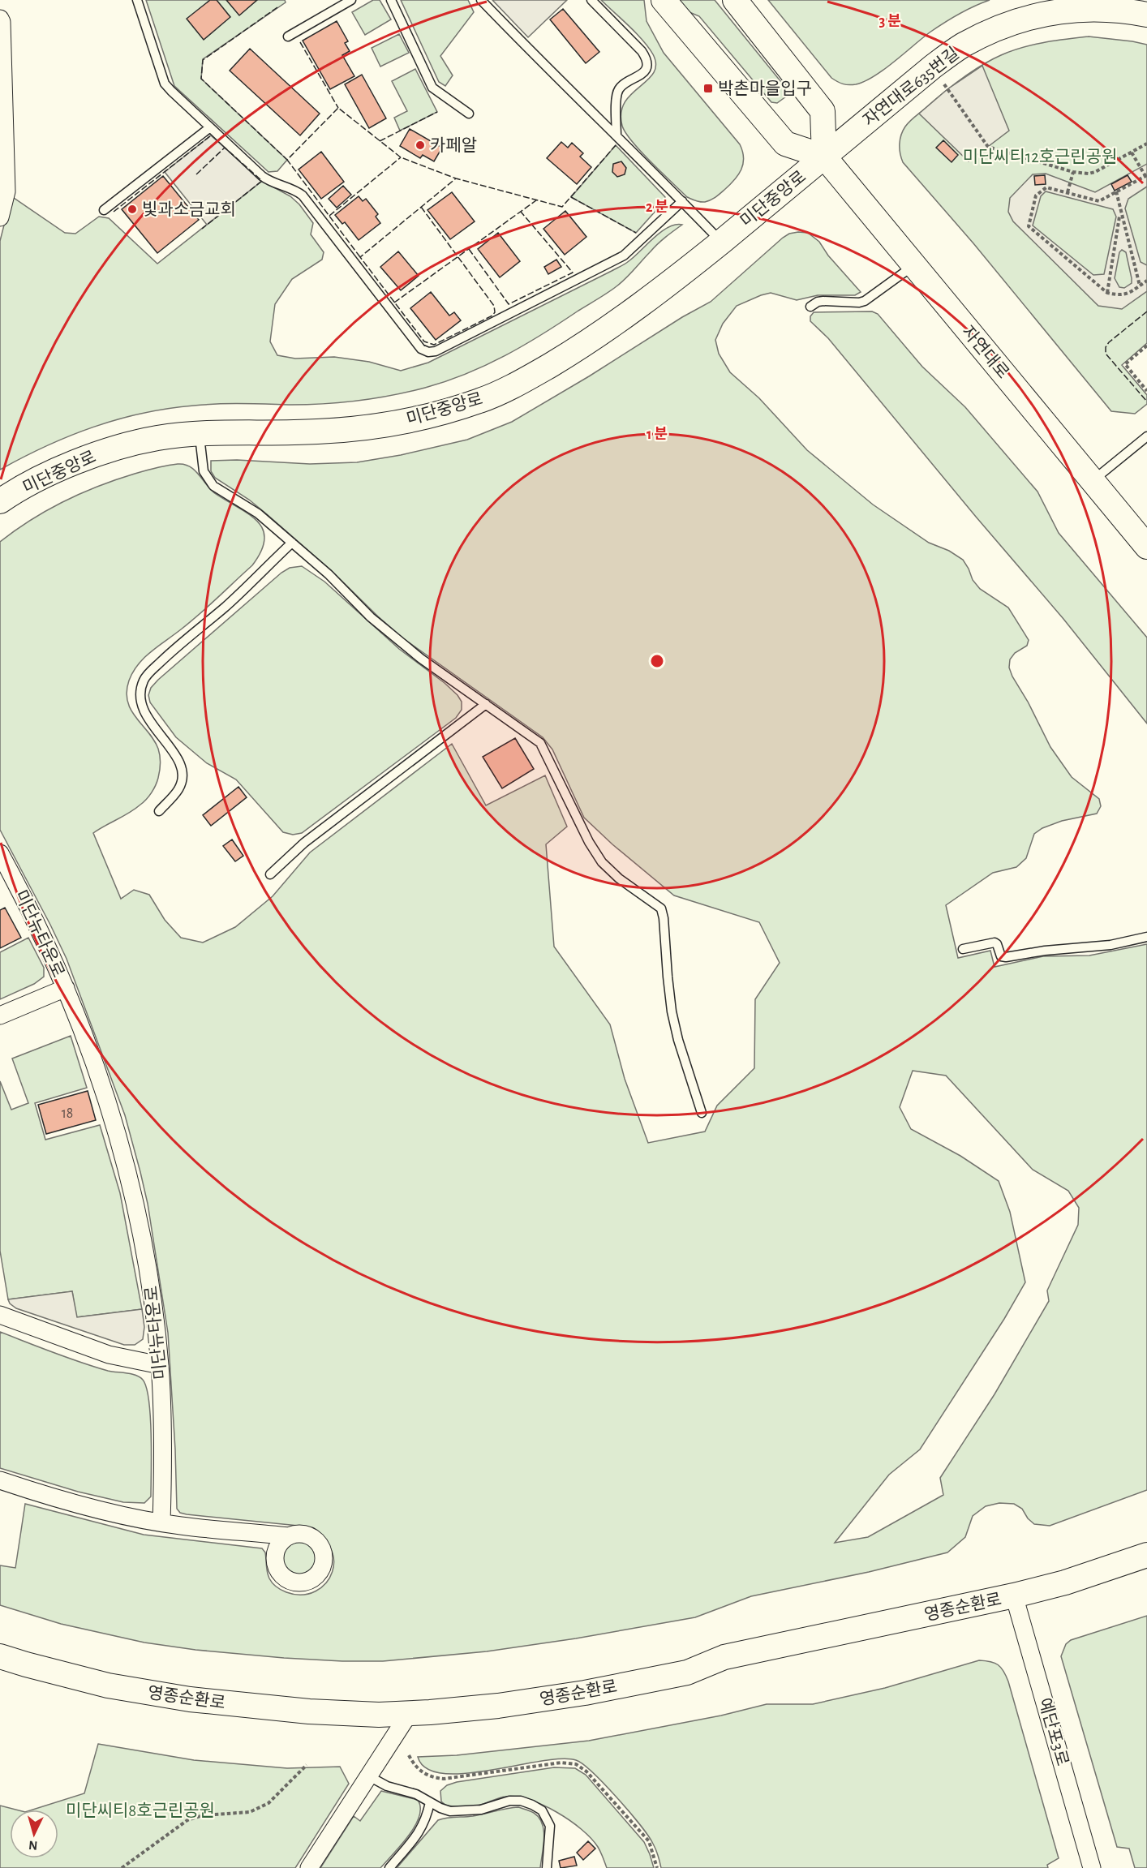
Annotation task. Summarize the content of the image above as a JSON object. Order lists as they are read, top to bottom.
{
  "streets": {
    "main road": [
      "자연대로635번길",
      "미단중앙로",
      "자연대로",
      "영종순환로"
    ],
    "street": ["미단뉴타운로", "예단포3로"]
  },
  "crossings": [
    ["자연대로635번길", "미단중앙로"],
    ["자연대로635번길", "자연대로"],
    ["미단중앙로", "자연대로"],
    ["영종순환로", "예단포3로"]
  ],
  "parks": ["미단씨티12호근린공원", "미단씨티8호근린공원"],
  "places": {
    "transit": ["박촌마을입구"],
    "other": ["카페알", "빛과소금교회"]
  },
  "house_numbers": ["18"],
  "north": "bottom",
  "rings": ["3 분", "2 분", "1 분"]
}
